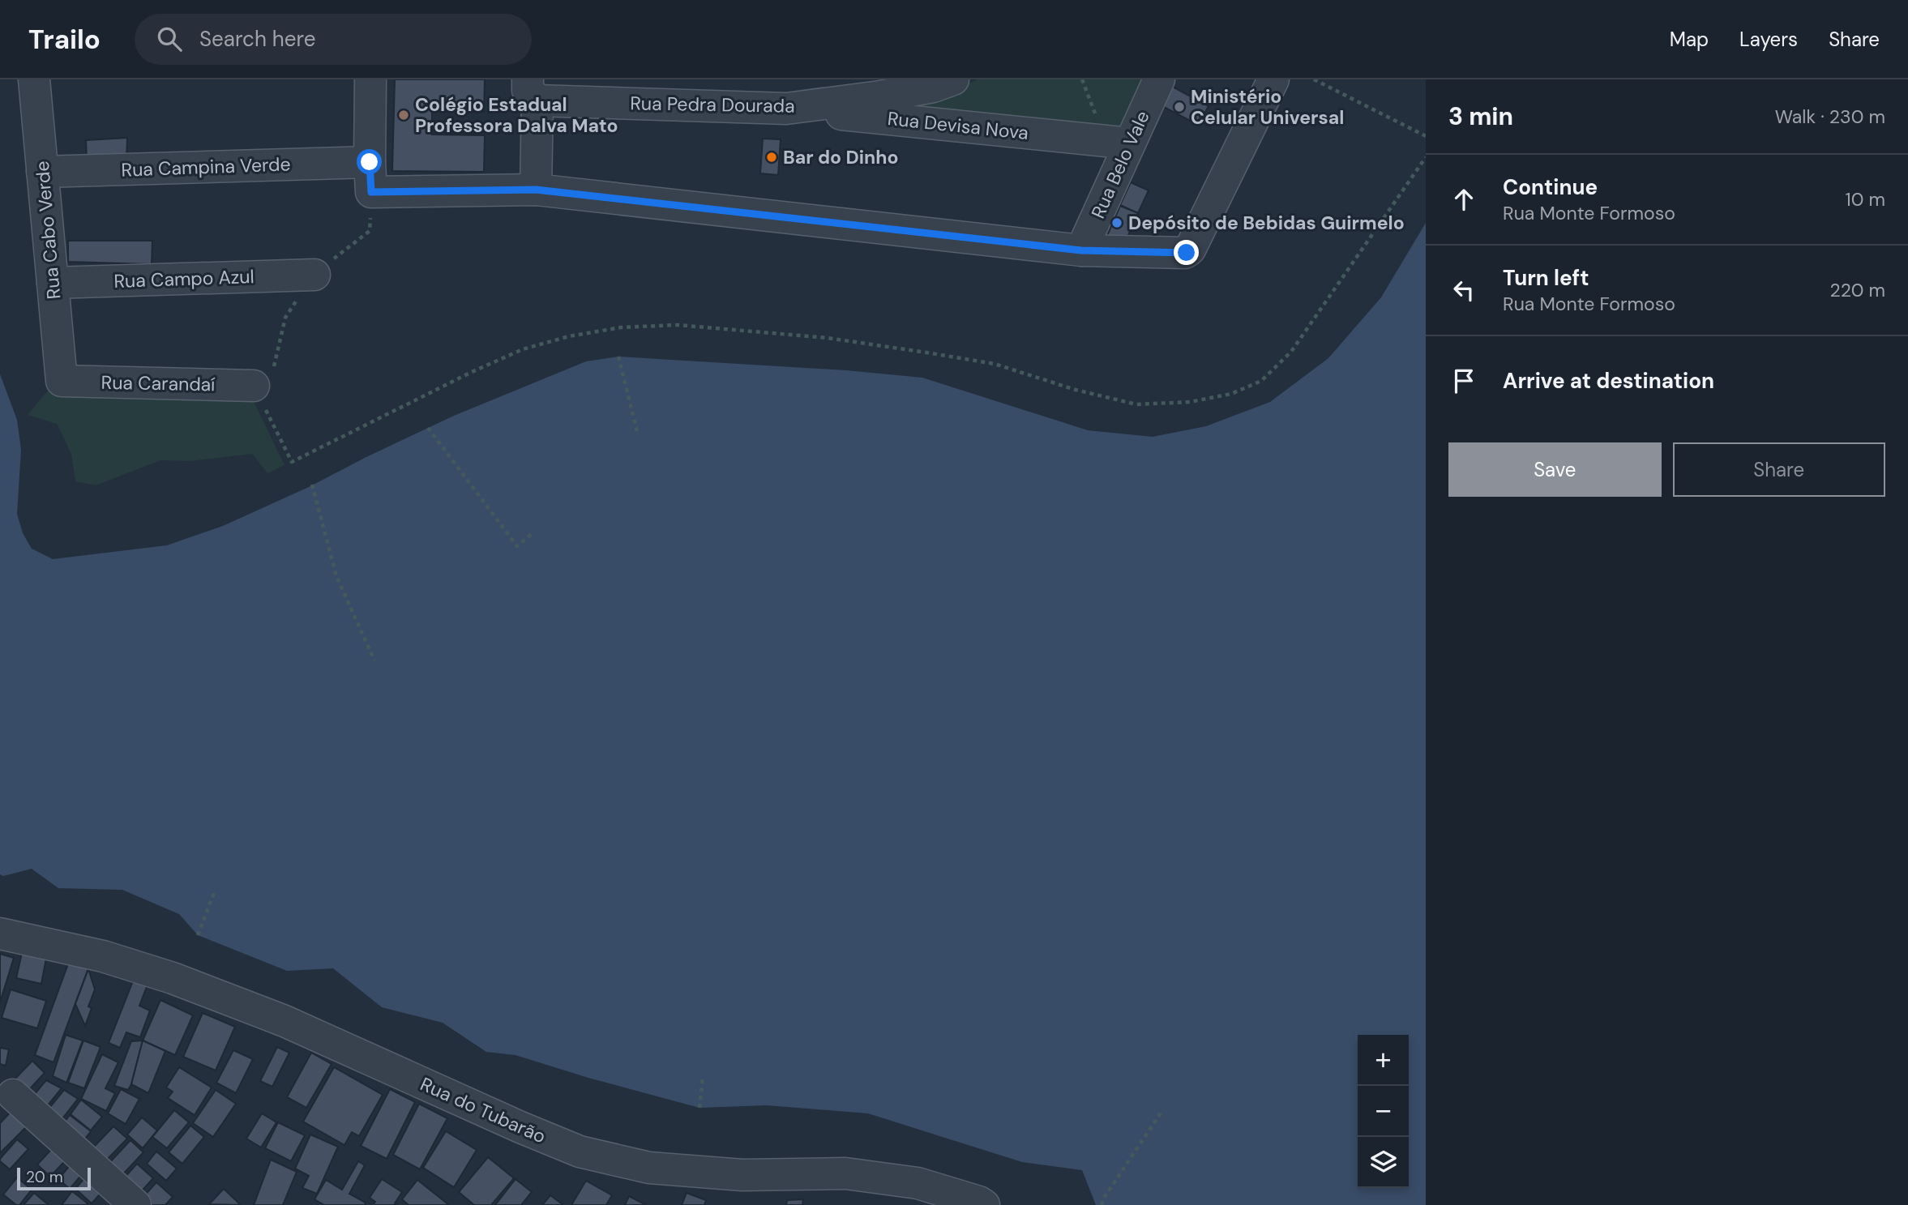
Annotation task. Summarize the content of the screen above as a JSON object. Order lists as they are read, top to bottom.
{
  "streets": {
    "street": [
      "Rua Pedra Dourada",
      "Rua Devisa Nova",
      "Rua Belo Vale",
      "Rua Campina Verde",
      "Rua Cabo Verde",
      "Rua Campo Azul",
      "Rua Carandaí",
      "Rua do Tubarão"
    ]
  },
  "crossings": [
    ["Rua Pedra Dourada", "Rua Devisa Nova"],
    ["Rua Devisa Nova", "Rua Belo Vale"],
    ["Rua Campina Verde", "Rua Cabo Verde"],
    ["Rua Cabo Verde", "Rua Campo Azul"],
    ["Rua Cabo Verde", "Rua Carandaí"]
  ],
  "places": [
    "Ministério Celular Universal",
    "Colégio Estadual Professora Dalva Mato",
    "Bar do Dinho",
    "Depósito de Bebidas Guirmelo"
  ],
  "scale_bar": "20 m",
  "page": {
    "header": "Trailo",
    "search": "Search here",
    "nav": ["Map", "Layers", "Share"],
    "heading": ["3 min", "Walk · 230 m"],
    "list": [
      ["Continue", "Rua Monte Formoso", "10 m"],
      ["Turn left", "Rua Monte Formoso", "220 m"],
      "Arrive at destination"
    ],
    "buttons": ["Save", "Share"],
    "map_buttons": ["+", "−"],
    "scale": "20 m"
  }
}
